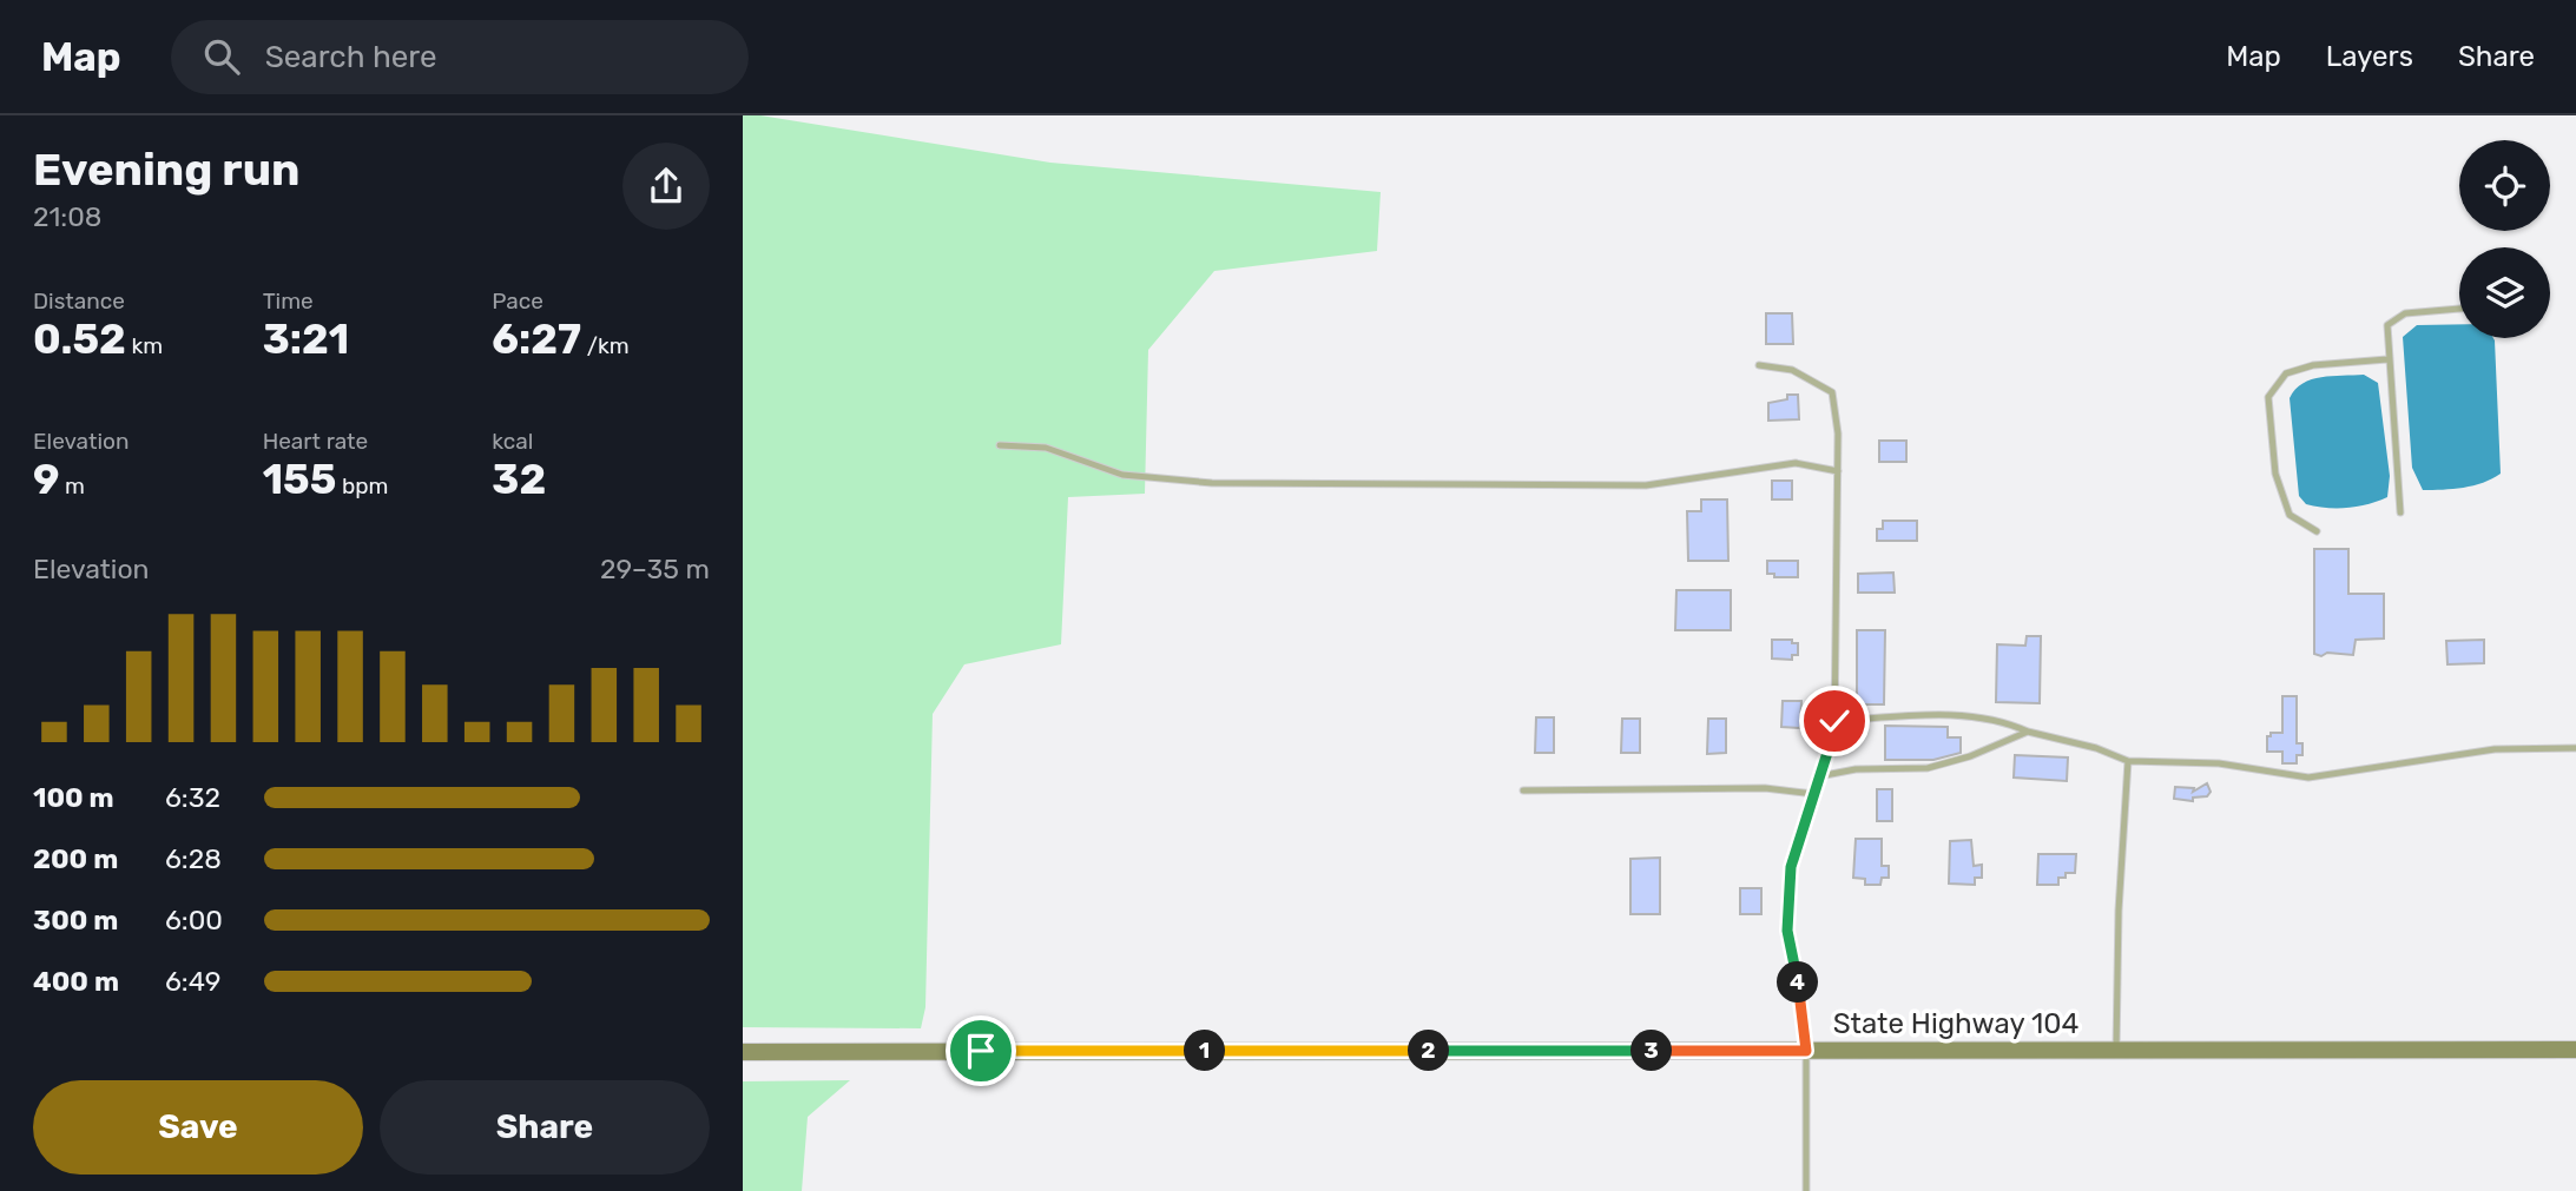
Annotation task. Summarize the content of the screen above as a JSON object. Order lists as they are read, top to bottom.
{
  "streets": {
    "main road": ["State Highway 104"]
  },
  "page": {
    "header": "Map",
    "search": "Search here",
    "nav": ["Map", "Layers", "Share"],
    "heading": ["Evening run", "21:08"],
    "stats": [
      ["Distance", "0.52 km"],
      ["Time", "3:21"],
      ["Pace", "6:27 /km"],
      ["Elevation", "9 m"],
      ["Heart rate", "155 bpm"],
      ["kcal", "32"]
    ],
    "chart": ["Elevation", "29–35 m"],
    "list": [
      {
        "name": "100 m",
        "note": "6:32"
      },
      {
        "name": "200 m",
        "note": "6:28"
      },
      {
        "name": "300 m",
        "note": "6:00"
      },
      {
        "name": "400 m",
        "note": "6:49"
      }
    ],
    "pins": [
      "4",
      "1",
      "2",
      "3"
    ],
    "buttons": ["Save", "Share"]
  }
}
